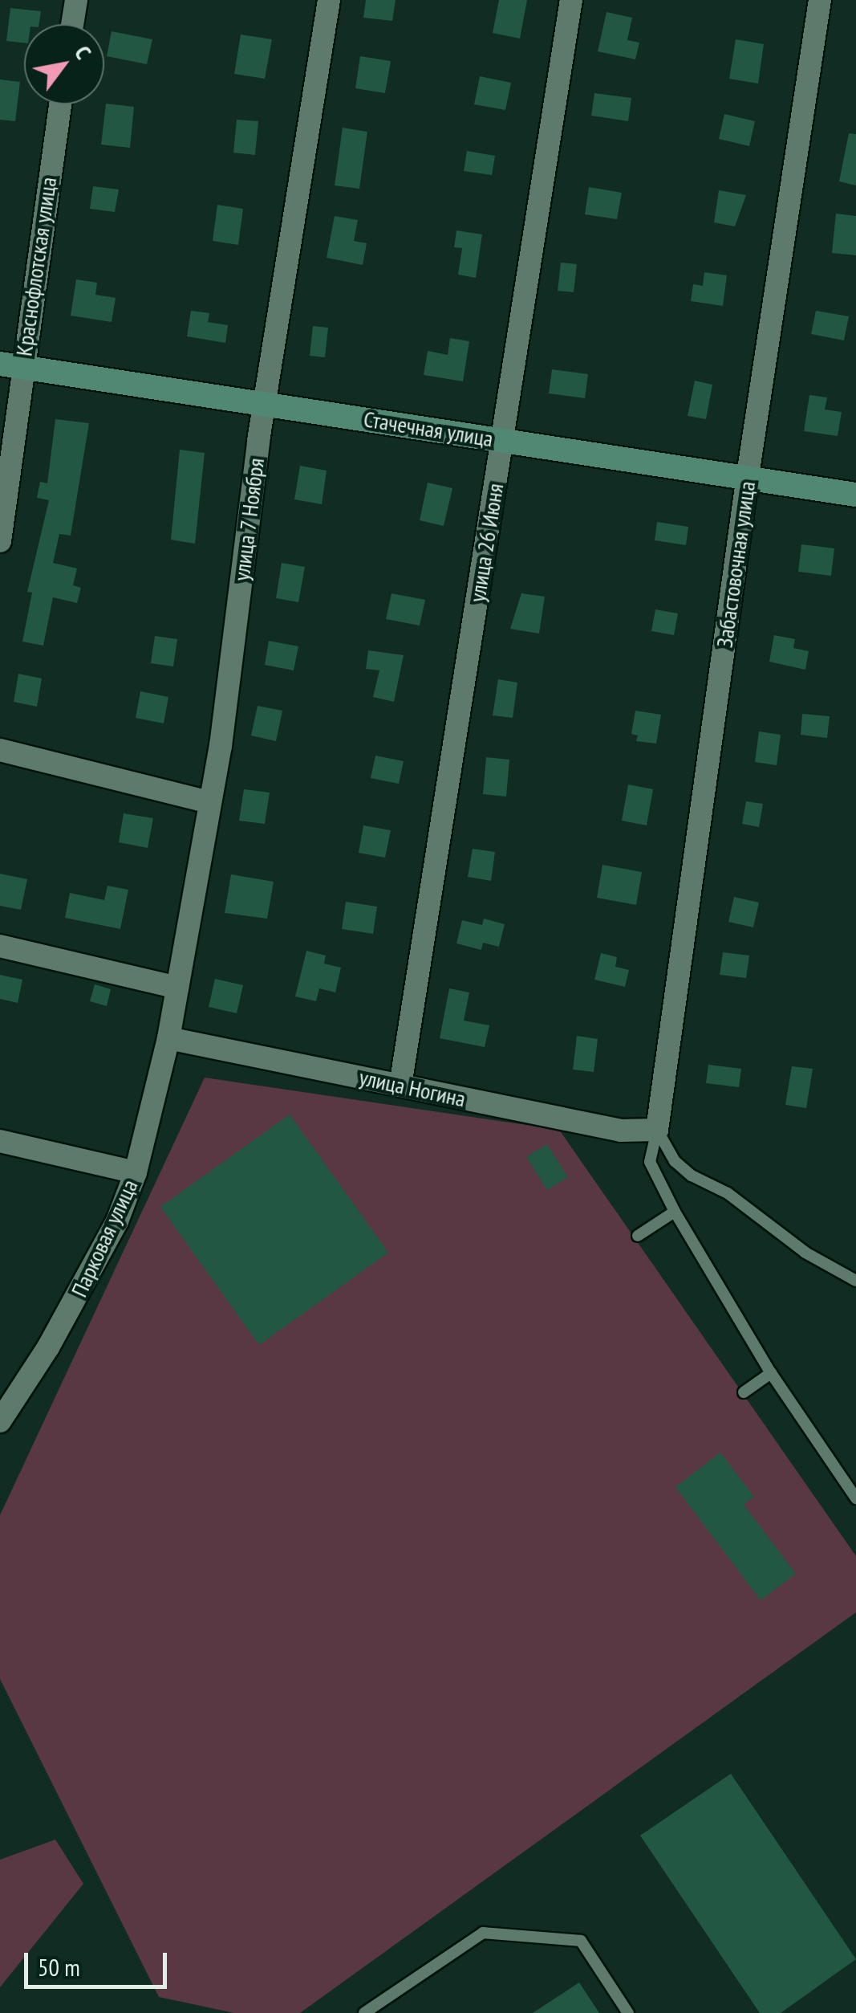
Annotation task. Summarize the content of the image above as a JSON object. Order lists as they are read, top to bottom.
{
  "streets": {
    "street": [
      "Краснофлотская улица",
      "Стачечная улица",
      "улица 7 Ноября",
      "улица 26 Июня",
      "Забастовочная улица",
      "улица Ногина",
      "Парковая улица"
    ]
  },
  "crossings": [
    ["Краснофлотская улица", "Стачечная улица"],
    ["Стачечная улица", "улица 7 Ноября"],
    ["Стачечная улица", "улица 26 Июня"],
    ["Стачечная улица", "Забастовочная улица"],
    ["улица 7 Ноября", "улица Ногина"],
    ["улица 7 Ноября", "Парковая улица"],
    ["улица 26 Июня", "улица Ногина"],
    ["Забастовочная улица", "улица Ногина"],
    ["улица Ногина", "Парковая улица"]
  ],
  "scale_bar": "50 m",
  "north": "top right"
}
